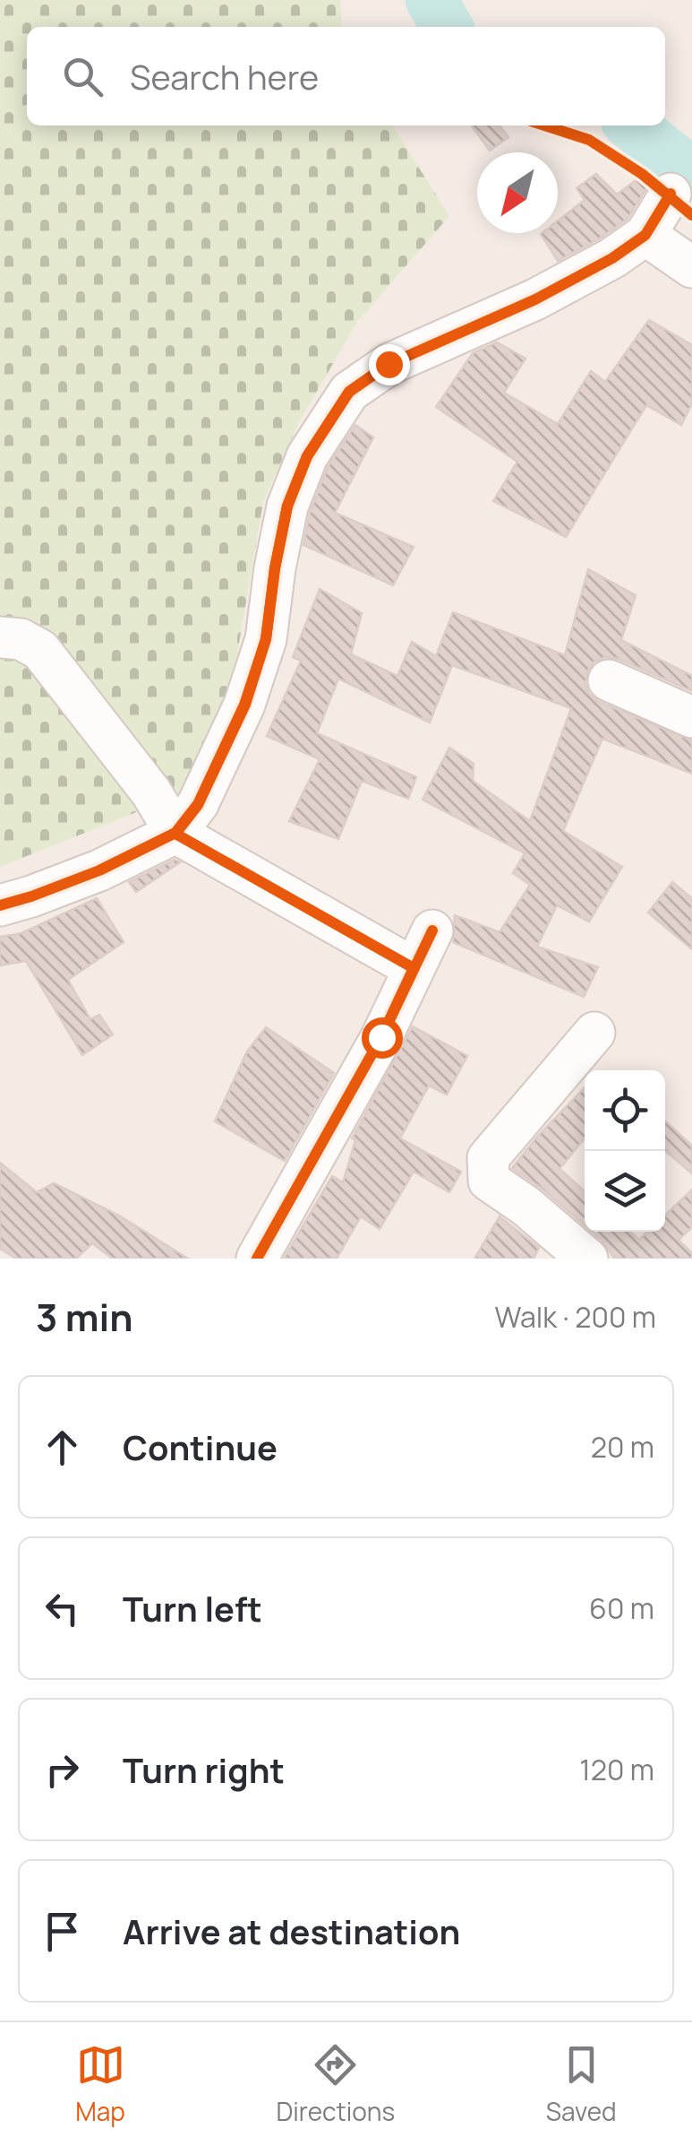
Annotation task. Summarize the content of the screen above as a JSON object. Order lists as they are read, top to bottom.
{
  "north": "bottom left",
  "page": {
    "search": "Search here",
    "heading": ["3 min", "Walk · 200 m"],
    "list": [
      ["Continue", "20 m"],
      ["Turn left", "60 m"],
      ["Turn right", "120 m"],
      "Arrive at destination"
    ],
    "nav": ["Map", "Directions", "Saved"]
  }
}
